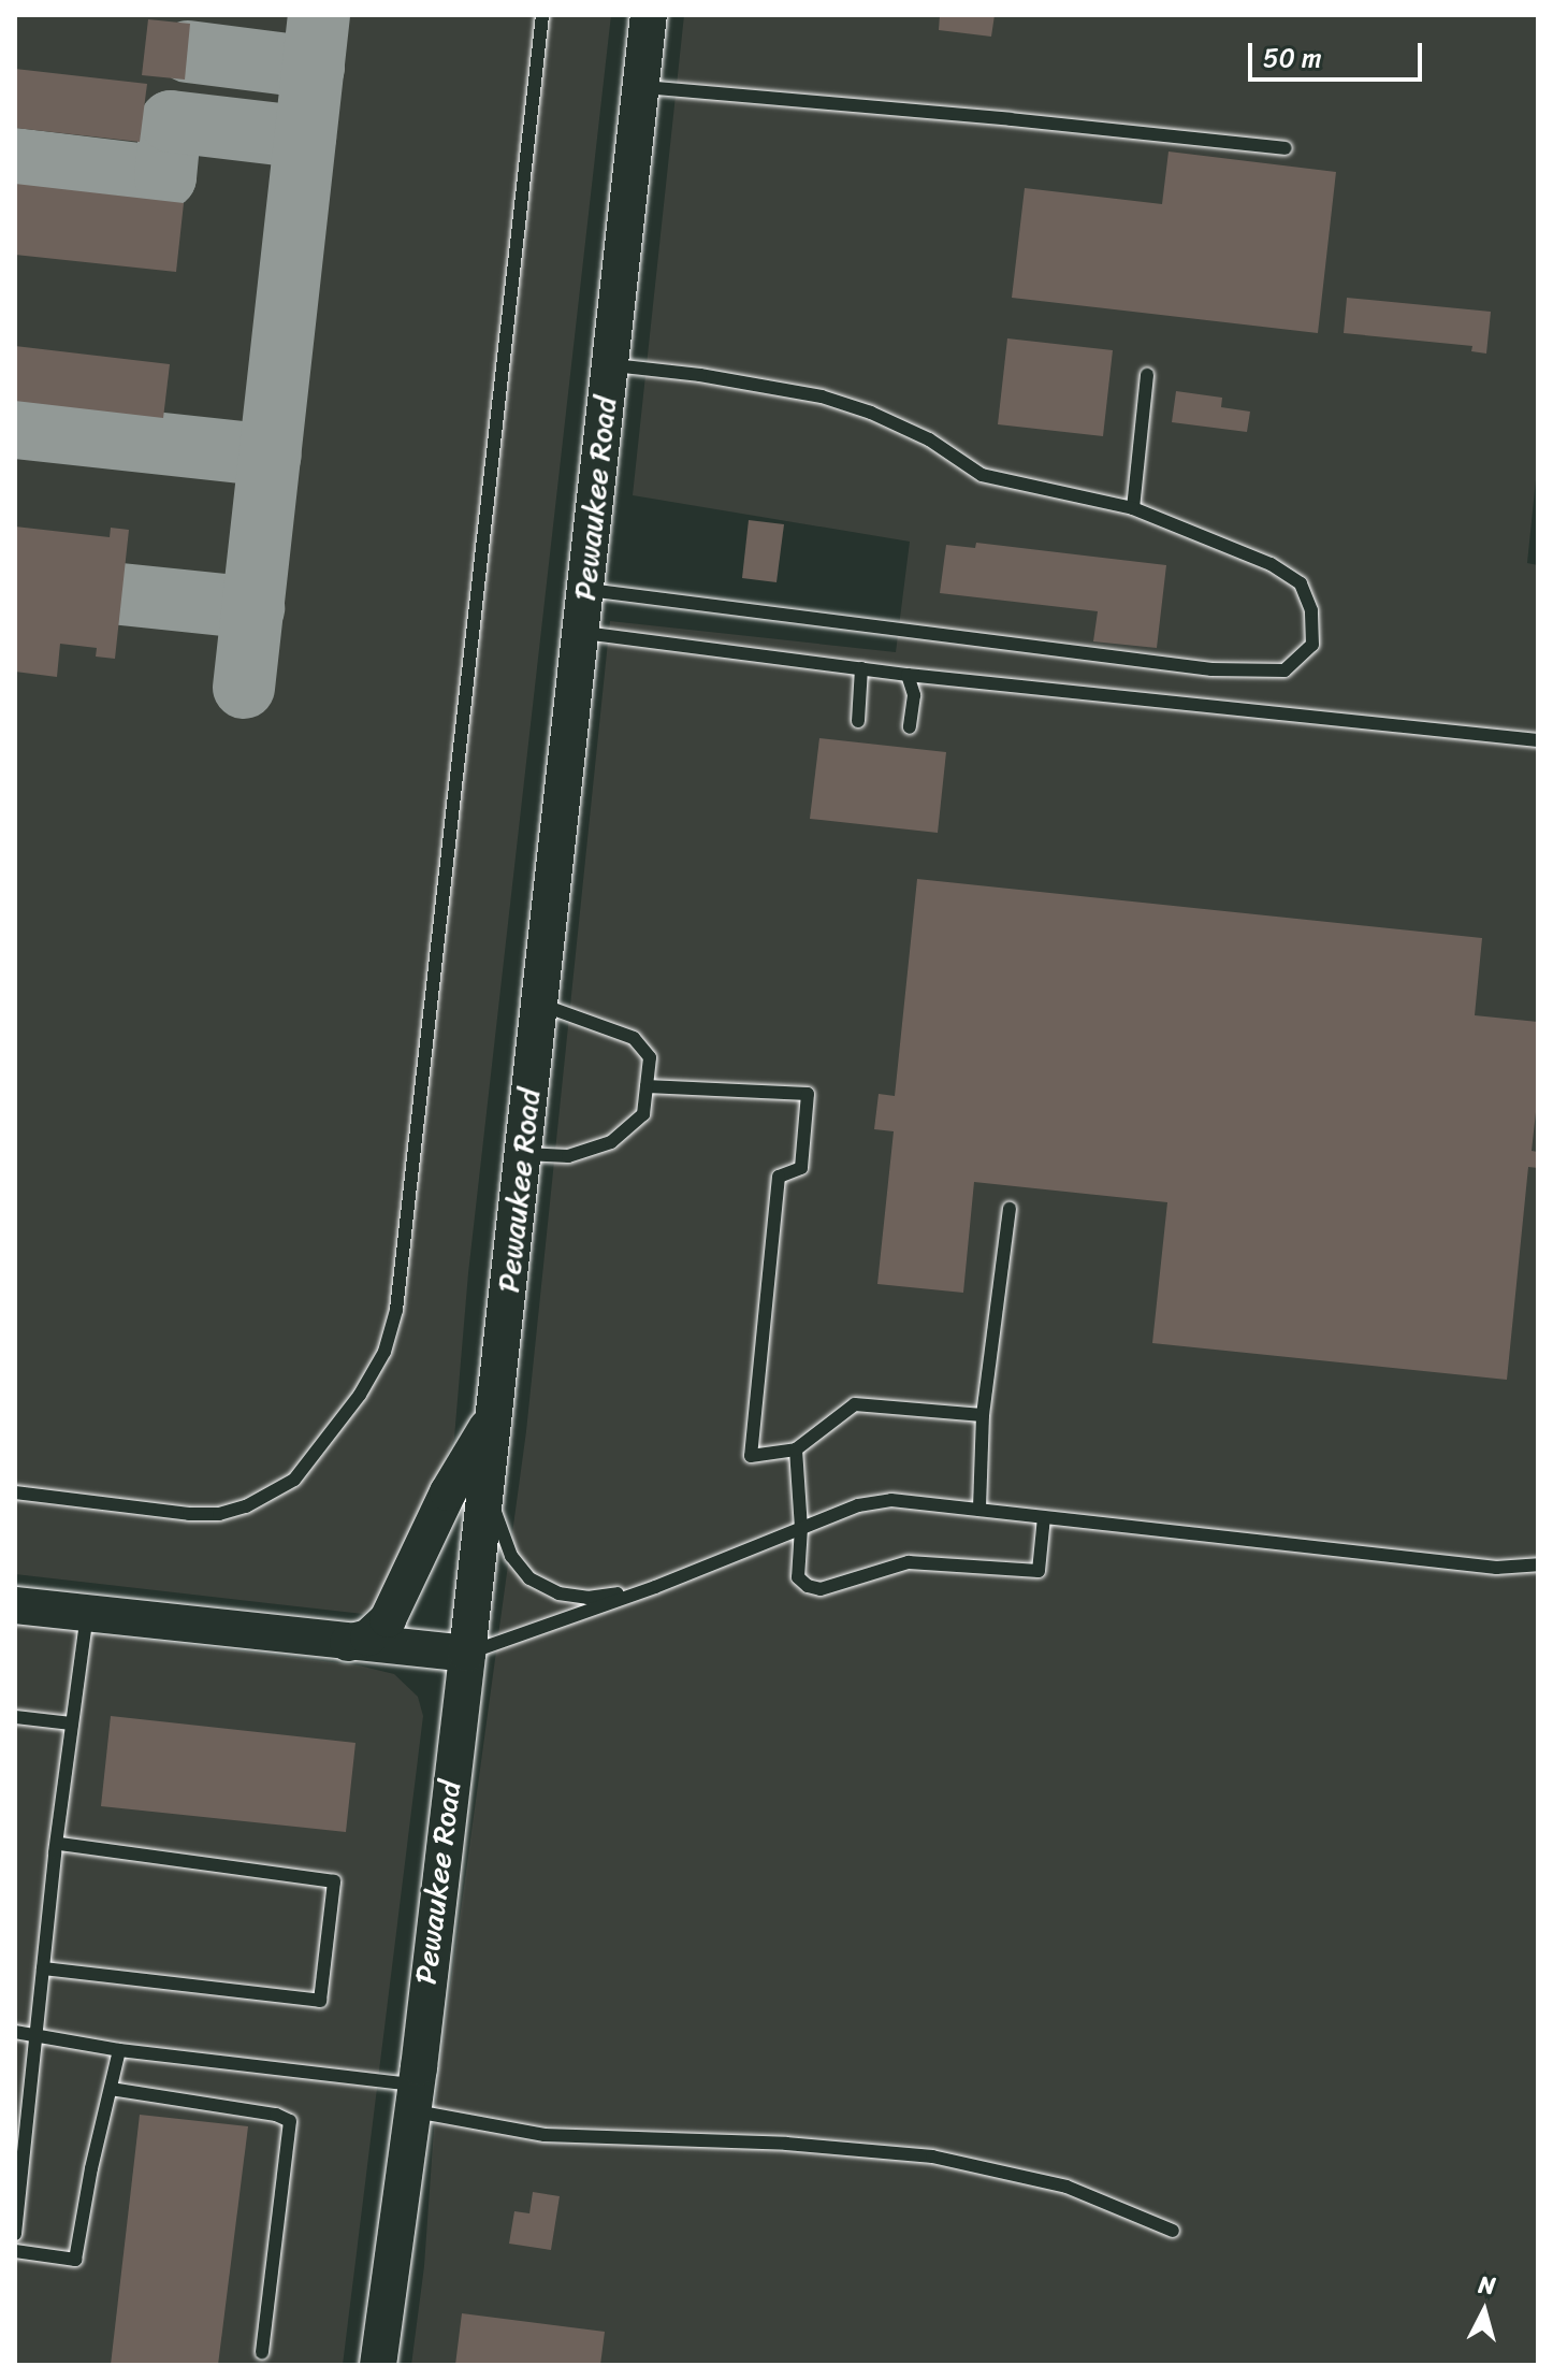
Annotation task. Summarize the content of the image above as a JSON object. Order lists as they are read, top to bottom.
{
  "streets": {
    "main road": ["Pewaukee Road"]
  },
  "scale_bar": "50 m",
  "north": "top"
}
